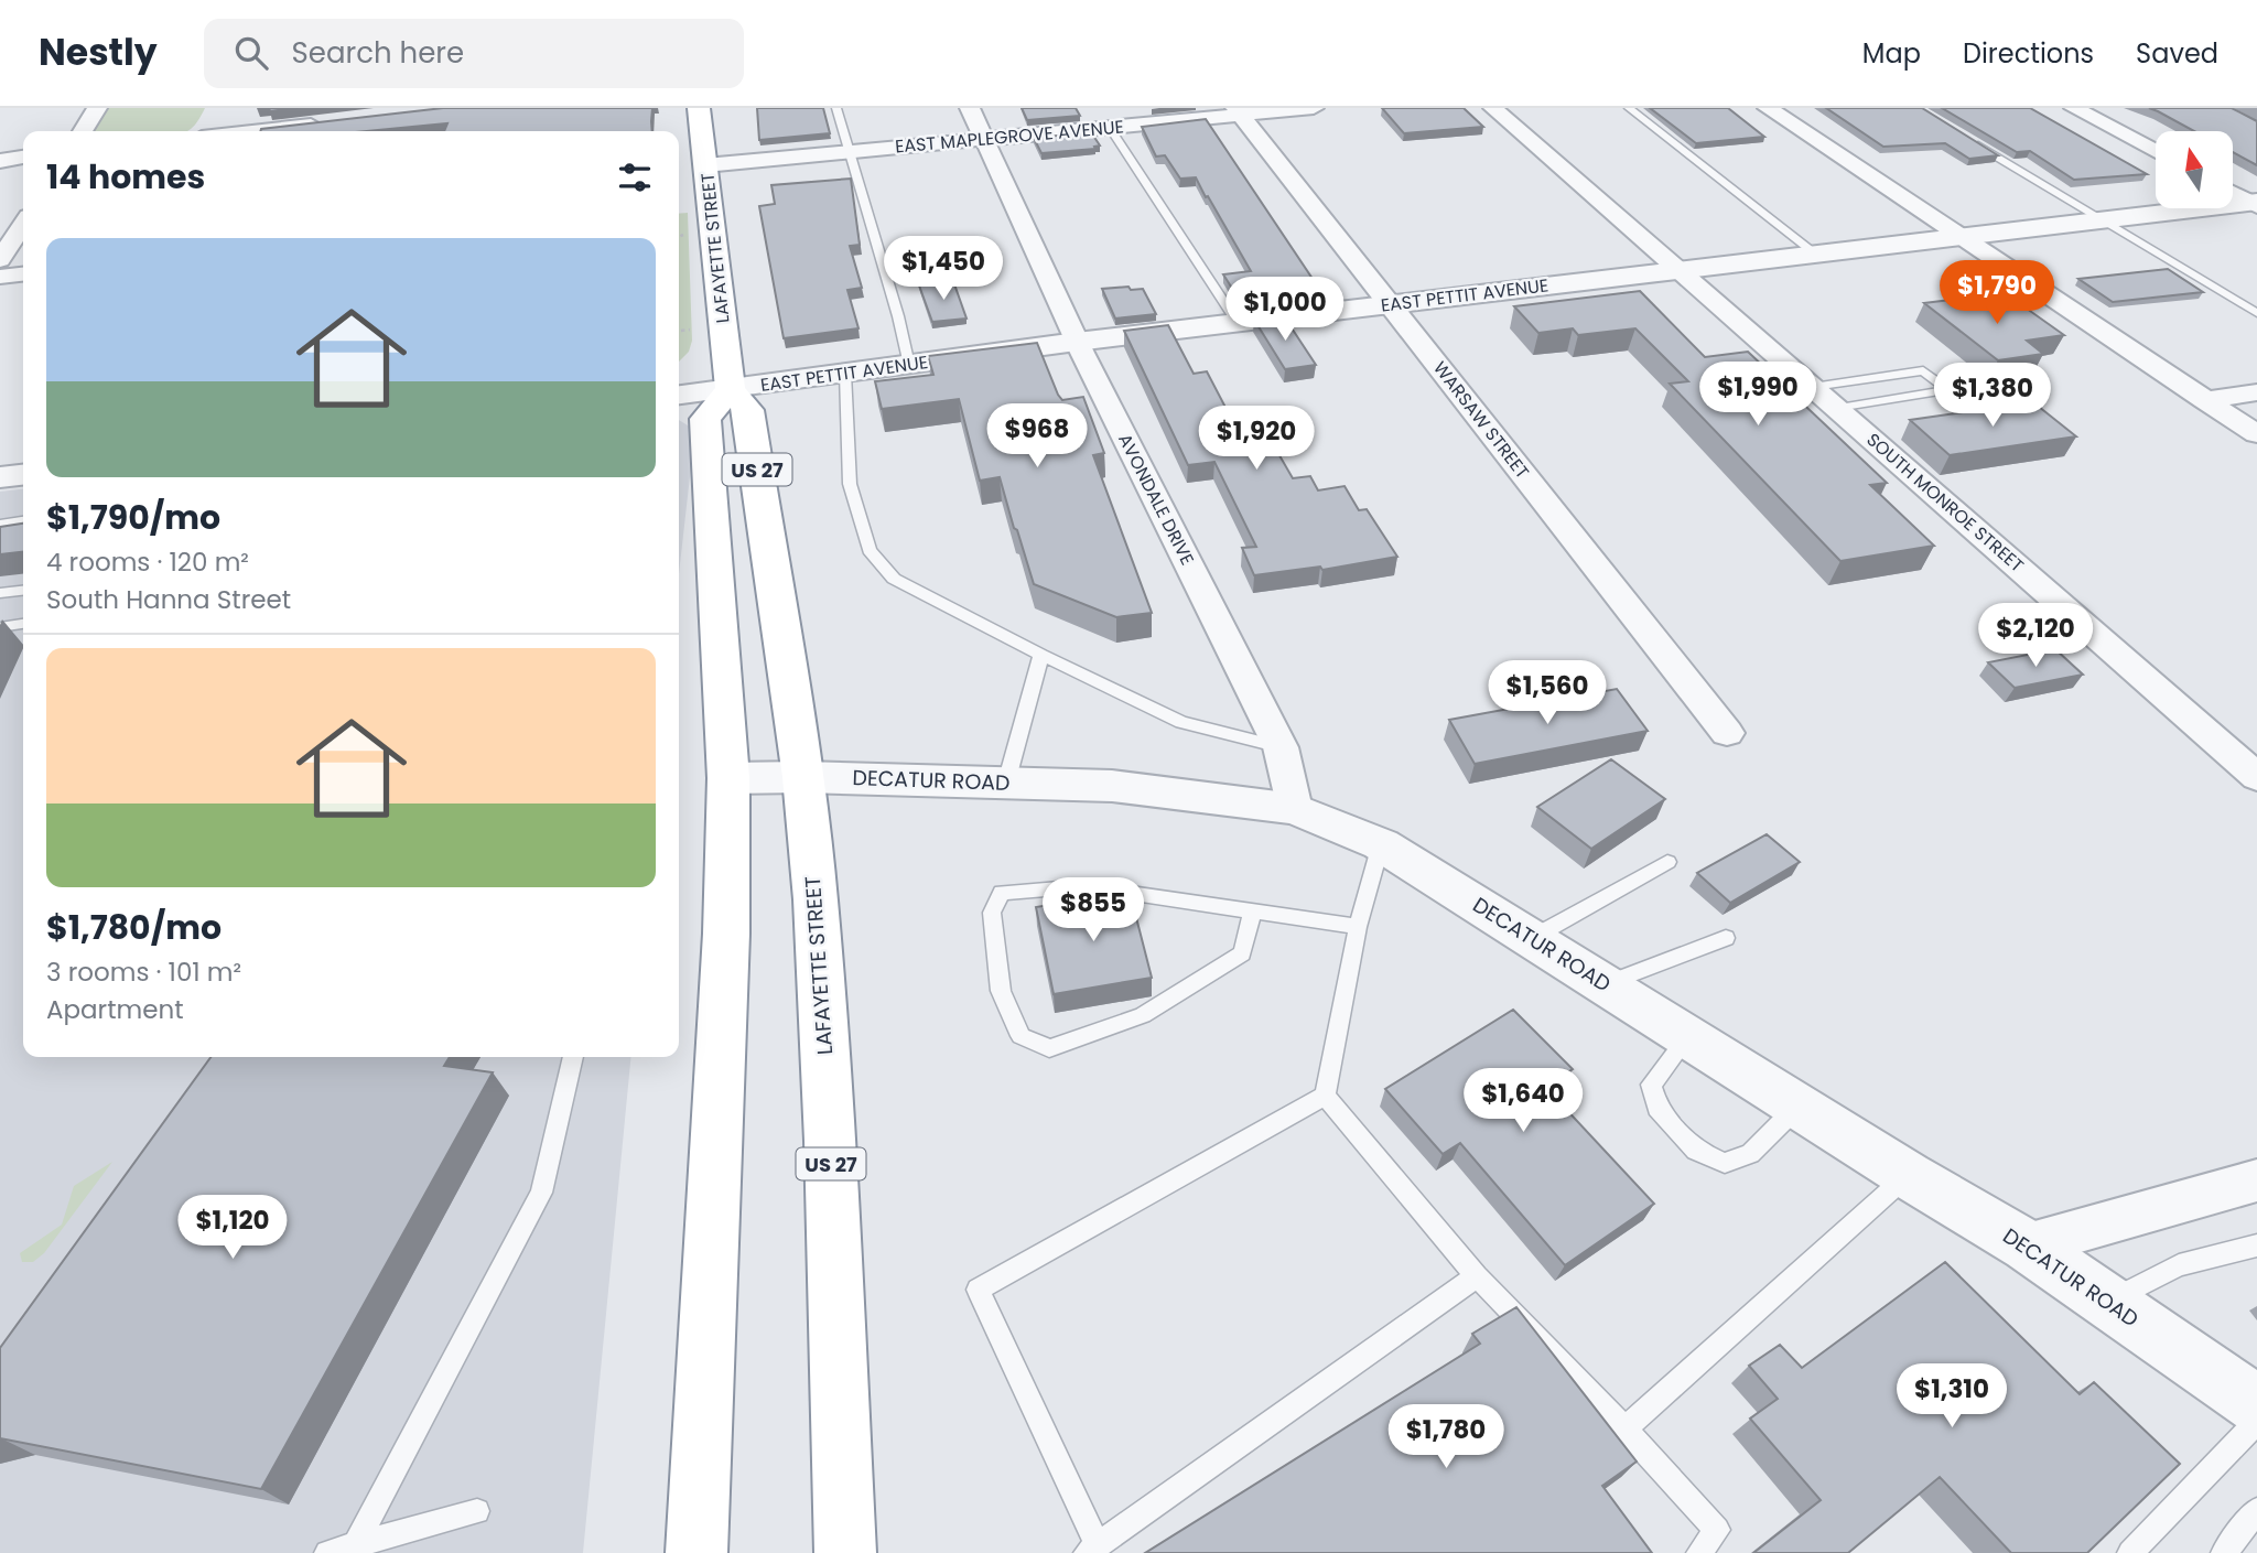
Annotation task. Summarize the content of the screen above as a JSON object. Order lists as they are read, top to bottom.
{
  "streets": {
    "highway": ["LAFAYETTE STREET", "US 27"],
    "street": [
      "EAST MAPLEGROVE AVENUE",
      "EAST PETTIT AVENUE",
      "WARSAW STREET",
      "AVONDALE DRIVE",
      "SOUTH MONROE STREET",
      "DECATUR ROAD"
    ]
  },
  "crossings": [
    ["EAST MAPLEGROVE AVENUE", "LAFAYETTE STREET"],
    ["EAST MAPLEGROVE AVENUE", "WARSAW STREET"],
    ["EAST MAPLEGROVE AVENUE", "AVONDALE DRIVE"],
    ["LAFAYETTE STREET", "EAST PETTIT AVENUE"],
    ["LAFAYETTE STREET", "US 27"],
    ["LAFAYETTE STREET", "DECATUR ROAD"],
    ["EAST PETTIT AVENUE", "WARSAW STREET"],
    ["EAST PETTIT AVENUE", "US 27"],
    ["EAST PETTIT AVENUE", "AVONDALE DRIVE"],
    ["EAST PETTIT AVENUE", "SOUTH MONROE STREET"],
    ["US 27", "DECATUR ROAD"],
    ["AVONDALE DRIVE", "DECATUR ROAD"]
  ],
  "north": "top",
  "page": {
    "header": "Nestly",
    "search": "Search here",
    "nav": ["Map", "Directions", "Saved"],
    "heading": "14 homes",
    "list": [
      {
        "name": "$1,790/mo",
        "note": "4 rooms · 120 m² · South Hanna Street"
      },
      {
        "name": "$1,780/mo",
        "note": "3 rooms · 101 m² · Apartment"
      }
    ],
    "price": [
      "$1,450",
      "$1,790",
      "$1,000",
      "$1,990",
      "$1,380",
      "$968",
      "$1,920",
      "$2,120",
      "$1,560",
      "$855",
      "$1,640",
      "$1,120",
      "$1,310",
      "$1,780"
    ]
  }
}
